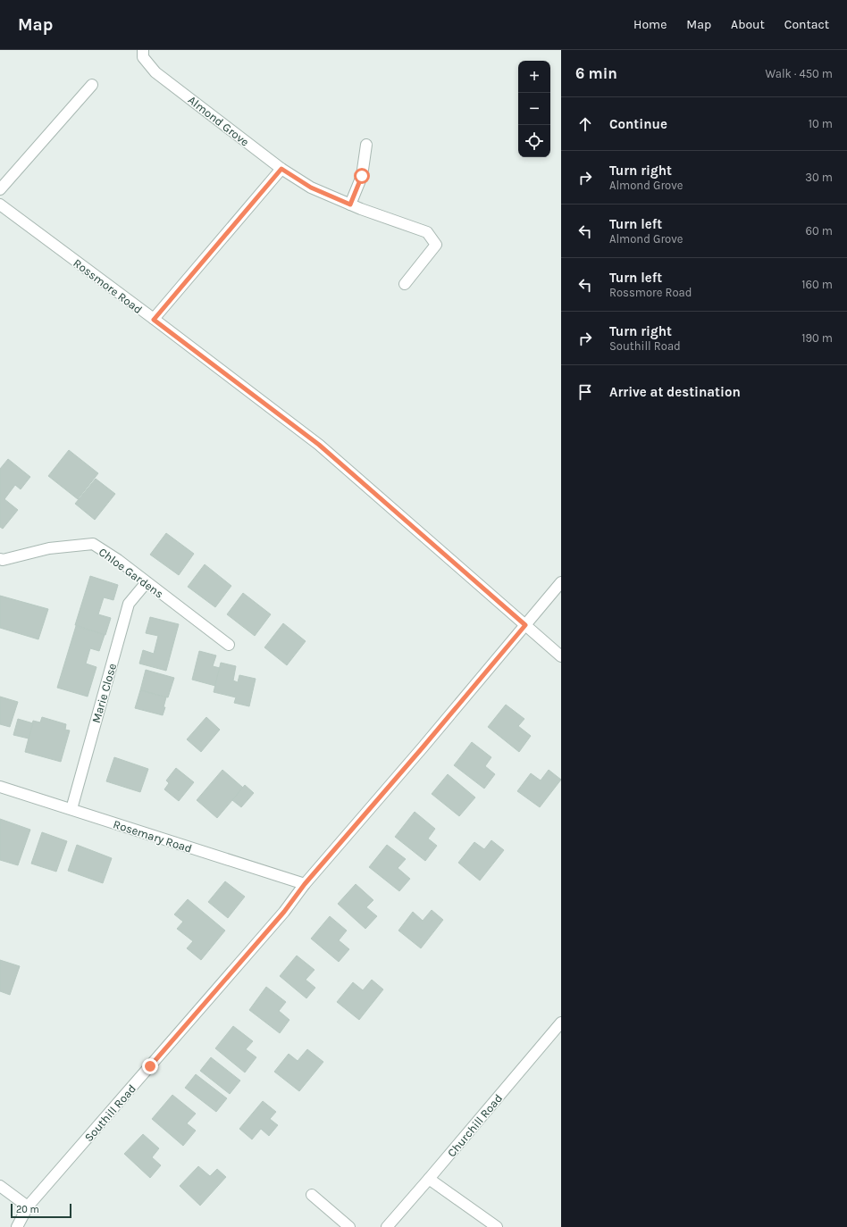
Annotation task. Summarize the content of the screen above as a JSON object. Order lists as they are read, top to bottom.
{
  "streets": {
    "street": [
      "Almond Grove",
      "Rossmore Road",
      "Chloe Gardens",
      "Marie Close",
      "Rosemary Road",
      "Southill Road",
      "Churchill Road"
    ]
  },
  "crossings": [
    ["Rossmore Road", "Southill Road"],
    ["Chloe Gardens", "Marie Close"],
    ["Marie Close", "Rosemary Road"],
    ["Rosemary Road", "Southill Road"]
  ],
  "scale_bar": "20 m",
  "page": {
    "header": "Map",
    "nav": [
      "Home",
      "Map",
      "About",
      "Contact"
    ],
    "heading": ["6 min", "Walk · 450 m"],
    "map_buttons": ["+", "−"],
    "list": [
      ["Continue", "10 m"],
      ["Turn right", "Almond Grove", "30 m"],
      ["Turn left", "Almond Grove", "60 m"],
      ["Turn left", "Rossmore Road", "160 m"],
      ["Turn right", "Southill Road", "190 m"],
      "Arrive at destination"
    ],
    "scale": "20 m"
  }
}
